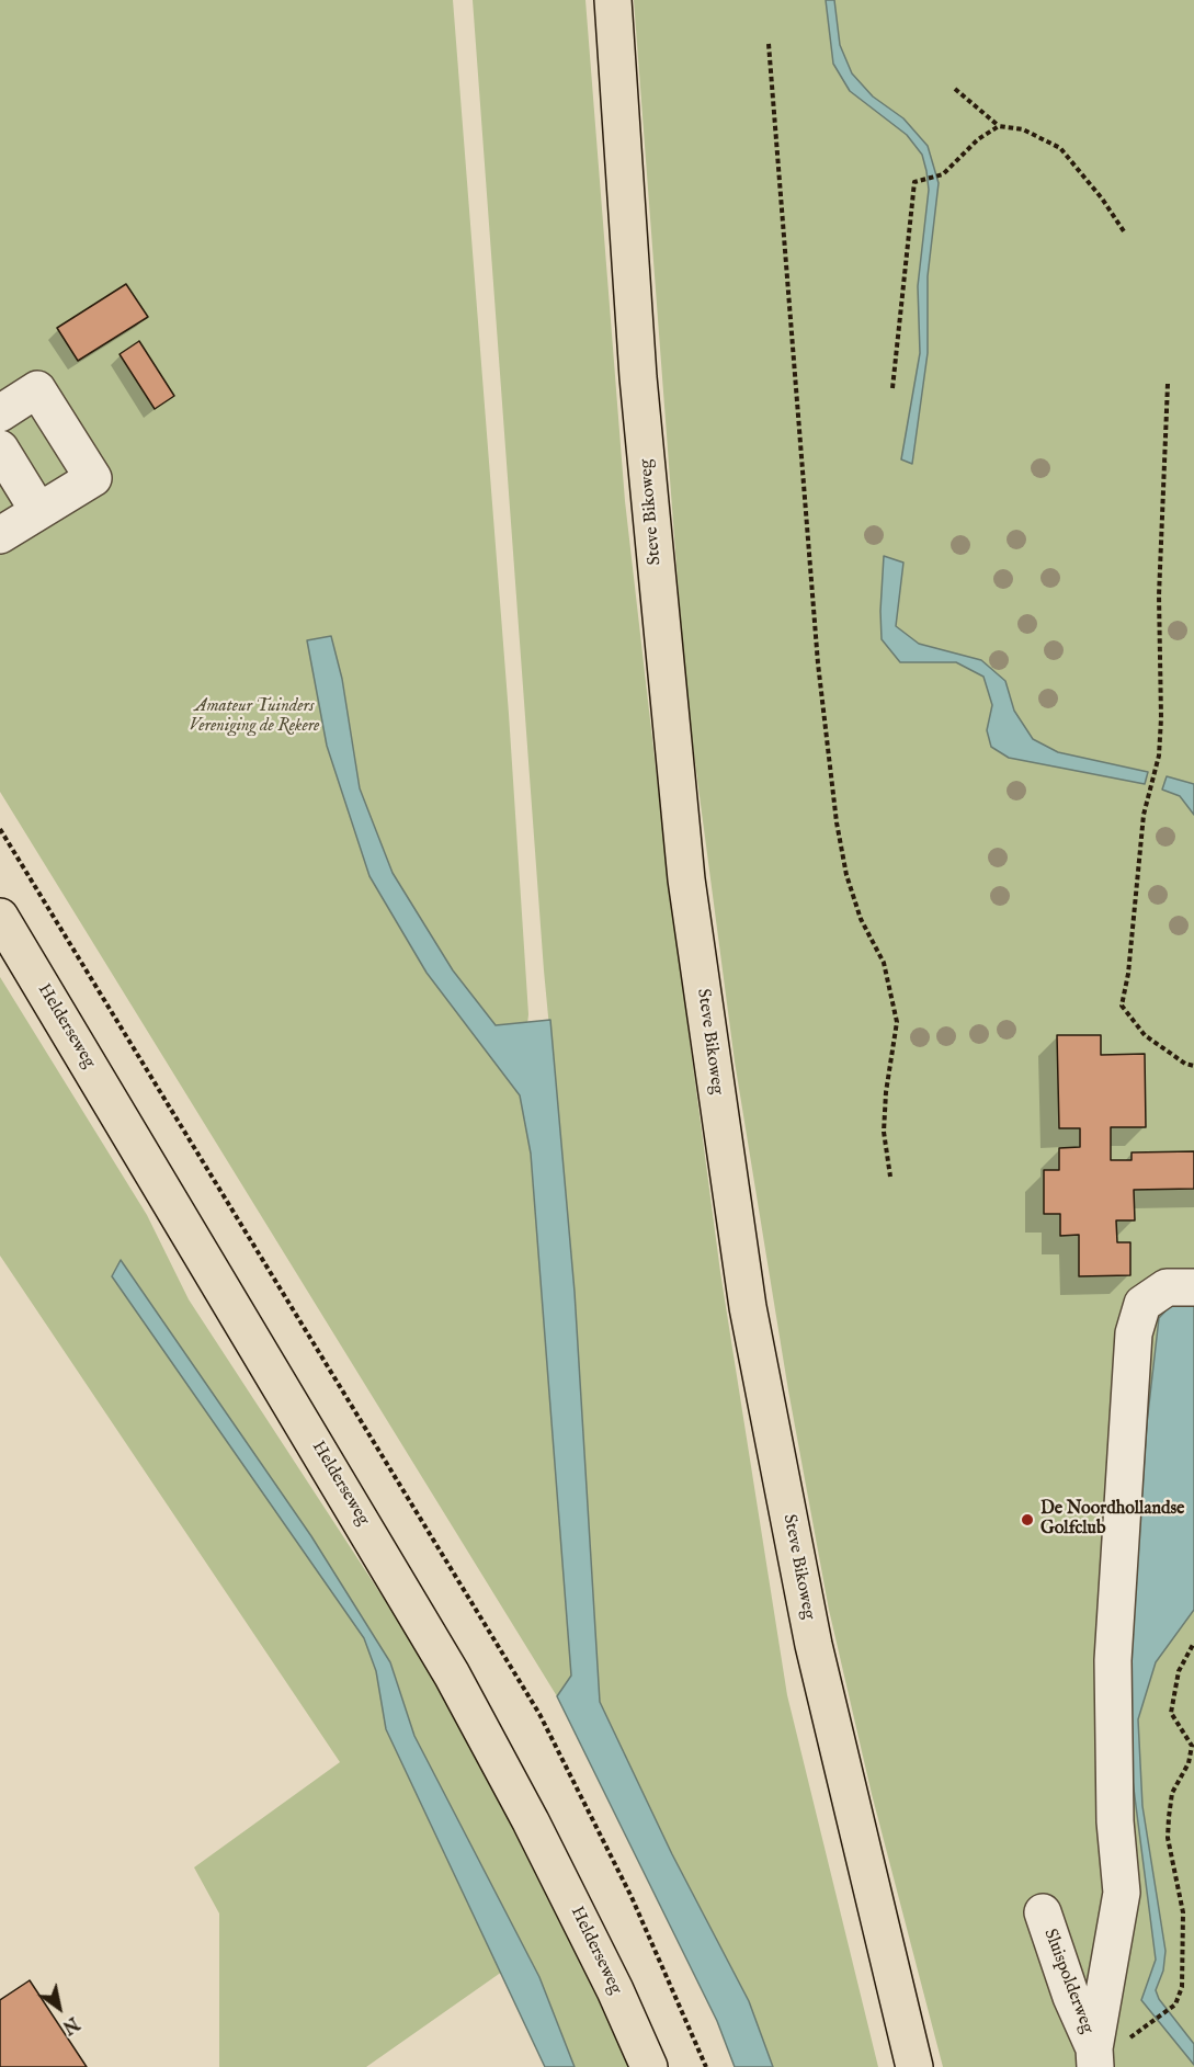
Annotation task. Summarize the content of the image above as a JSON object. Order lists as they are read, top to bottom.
{
  "streets": {
    "main road": ["Steve Bikoweg", "Helderseweg"],
    "lane": ["Sluispolderweg"]
  },
  "parks": ["Amateur Tuinders Vereniging de Rekere"],
  "places": ["De Noordhollandse Golfclub"],
  "north": "bottom right"
}
